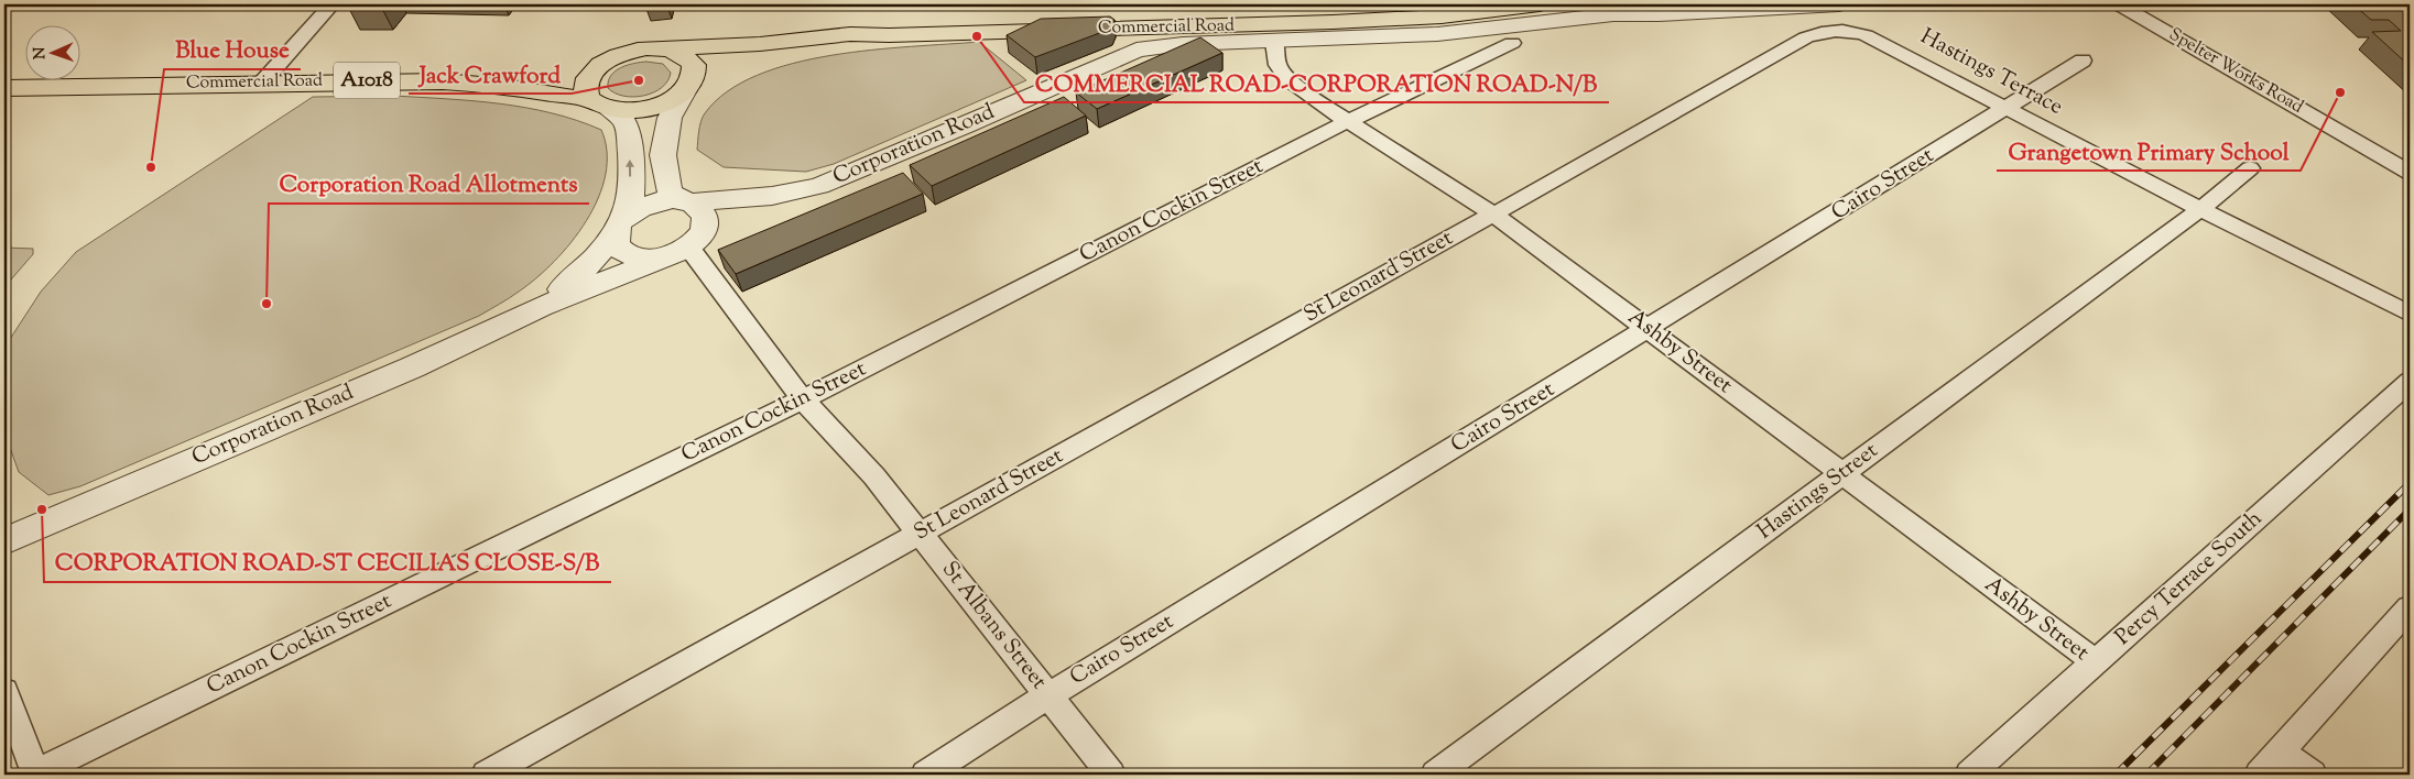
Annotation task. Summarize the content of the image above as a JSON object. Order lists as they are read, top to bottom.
{
  "streets": {
    "highway": ["Commercial Road", "A1018"],
    "street": [
      "Spelter Works Road",
      "Hastings Terrace",
      "Corporation Road",
      "Cairo Street",
      "Canon Cockin Street",
      "St Leonard Street",
      "Ashby Street",
      "Hastings Street",
      "Percy Terrace South",
      "St Albans Street"
    ]
  },
  "crossings": [
    ["Commercial Road", "Corporation Road"],
    ["Commercial Road", "Ashby Street"],
    ["Hastings Terrace", "Cairo Street"],
    ["Hastings Terrace", "St Leonard Street"],
    ["Hastings Terrace", "Ashby Street"],
    ["Hastings Terrace", "Hastings Street"],
    ["Corporation Road", "St Albans Street"],
    ["Cairo Street", "Ashby Street"],
    ["Cairo Street", "St Albans Street"],
    ["Canon Cockin Street", "Ashby Street"],
    ["Canon Cockin Street", "St Albans Street"],
    ["St Leonard Street", "Ashby Street"],
    ["St Leonard Street", "St Albans Street"],
    ["Ashby Street", "Hastings Street"],
    ["Ashby Street", "Percy Terrace South"]
  ],
  "places": [
    "COMMERCIAL ROAD-CORPORATION ROAD-N/B",
    "Jack Crawford",
    "Grangetown Primary School",
    "Blue House",
    "Corporation Road Allotments",
    "CORPORATION ROAD-ST CECILIAS CLOSE-S/B"
  ],
  "north": "left"
}
